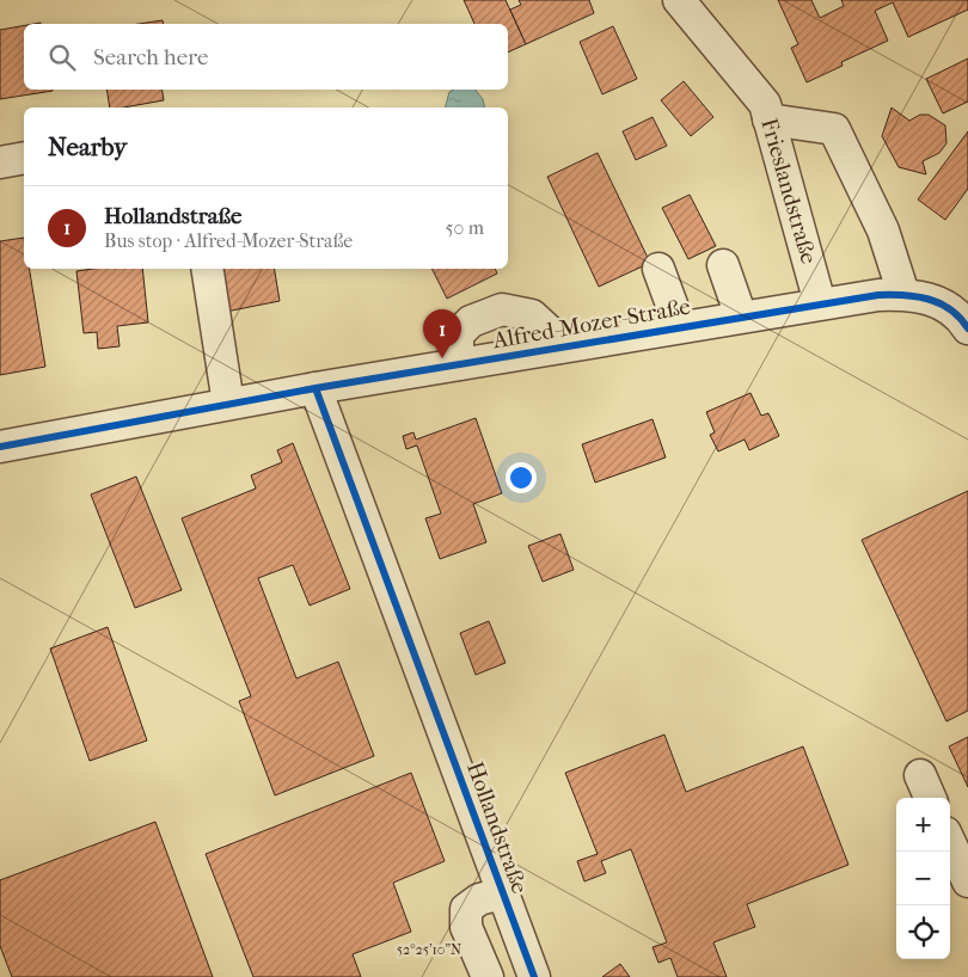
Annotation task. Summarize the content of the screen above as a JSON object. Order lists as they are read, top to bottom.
{
  "streets": {
    "street": ["Frieslandstraße", "Alfred-Mozer-Straße", "Hollandstraße"]
  },
  "crossings": [
    ["Frieslandstraße", "Alfred-Mozer-Straße"],
    ["Alfred-Mozer-Straße", "Hollandstraße"]
  ],
  "page": {
    "search": "Search here",
    "heading": "Nearby",
    "list": [
      {
        "mark": "1",
        "name": "Hollandstraße",
        "note": "Bus stop · Alfred-Mozer-Straße",
        "value": "50 m"
      }
    ],
    "pins": "1",
    "map_buttons": ["+", "−"]
  },
  "coordinates": ["52°25'10\"N"]
}
